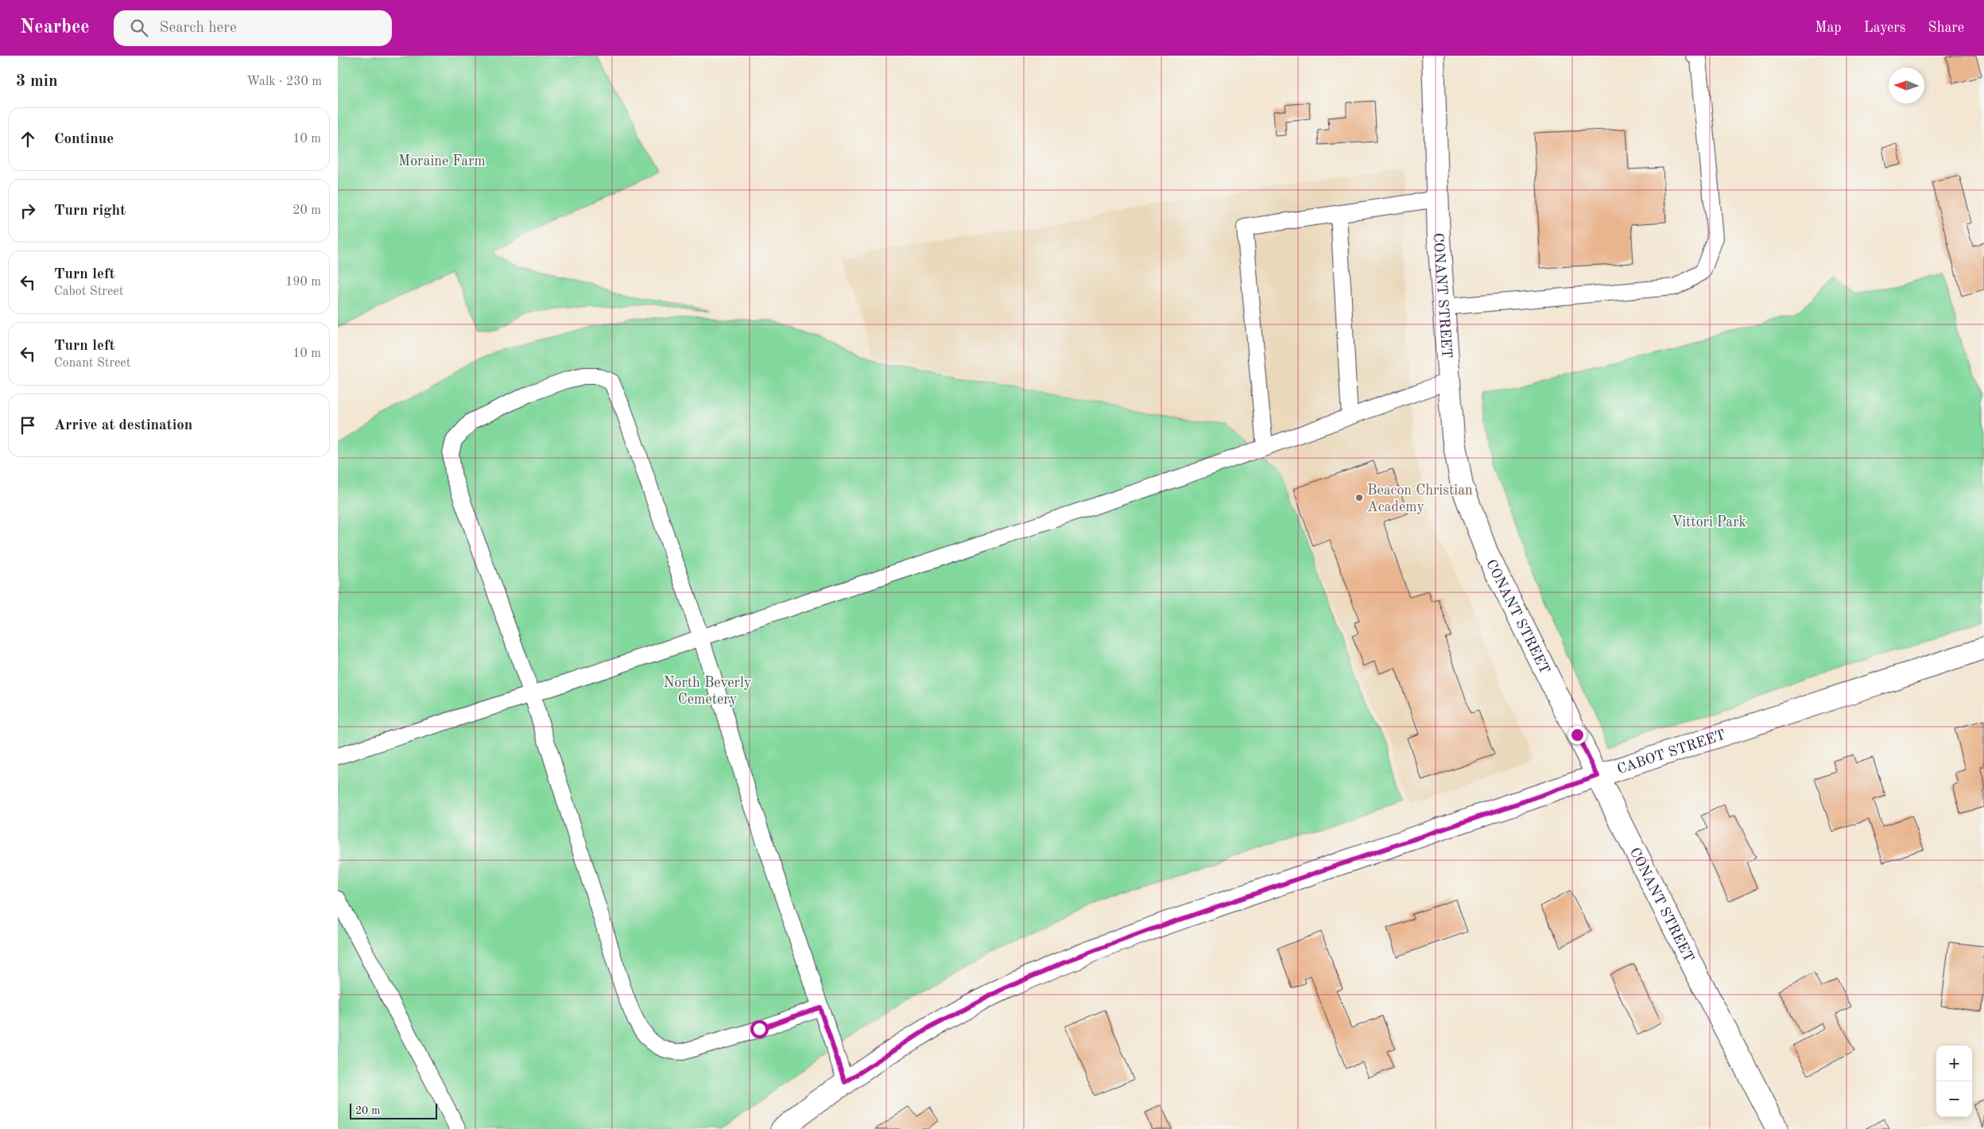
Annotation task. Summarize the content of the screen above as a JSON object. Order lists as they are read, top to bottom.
{
  "streets": {
    "main road": ["CONANT STREET", "CABOT STREET"]
  },
  "crossings": [
    ["CONANT STREET", "CABOT STREET"]
  ],
  "parks": ["Moraine Farm", "Vittori Park", "North Beverly Cemetery"],
  "places": ["Beacon Christian Academy"],
  "scale_bar": "20 m",
  "north": "left",
  "page": {
    "header": "Nearbee",
    "search": "Search here",
    "nav": ["Map", "Layers", "Share"],
    "heading": ["3 min", "Walk · 230 m"],
    "list": [
      ["Continue", "10 m"],
      ["Turn right", "20 m"],
      ["Turn left", "Cabot Street", "190 m"],
      ["Turn left", "Conant Street", "10 m"],
      "Arrive at destination"
    ],
    "map_buttons": ["+", "−"],
    "scale": "20 m"
  }
}
